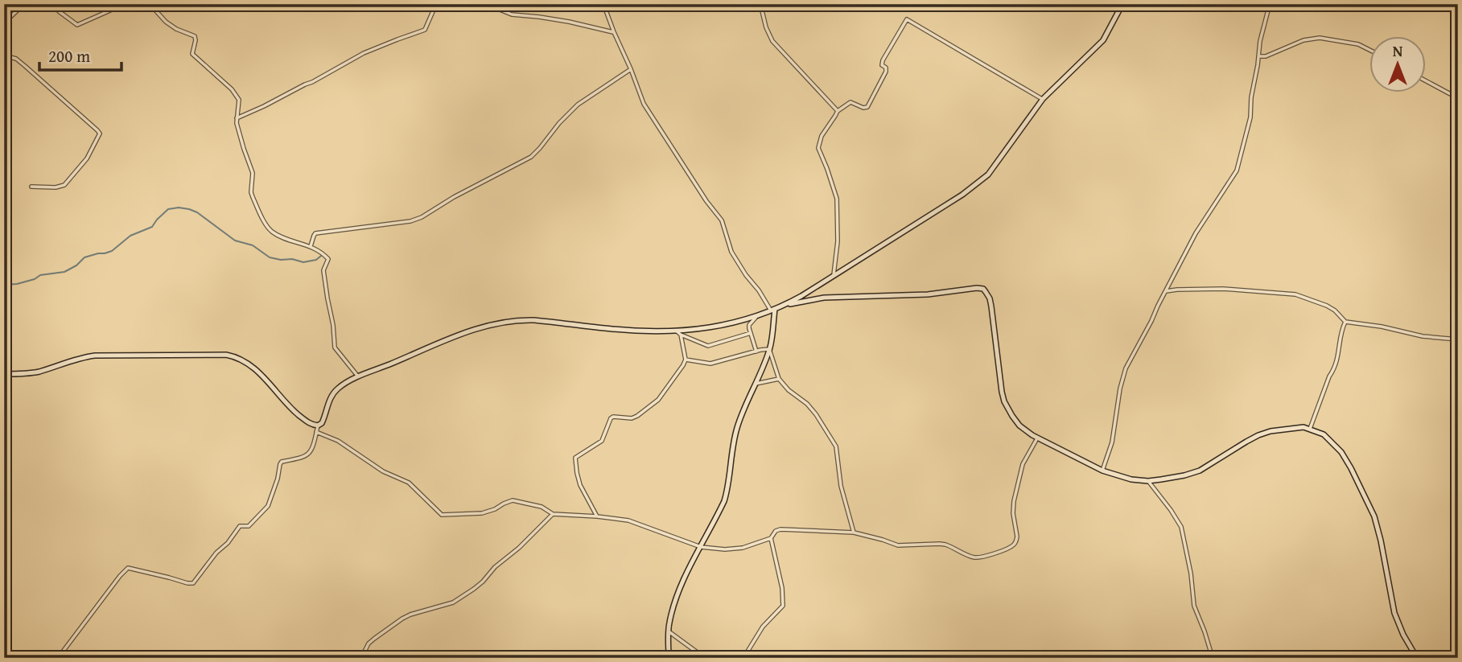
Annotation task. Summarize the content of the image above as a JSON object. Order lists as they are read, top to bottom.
{
  "scale_bar": "200 m",
  "north": "top"
}
